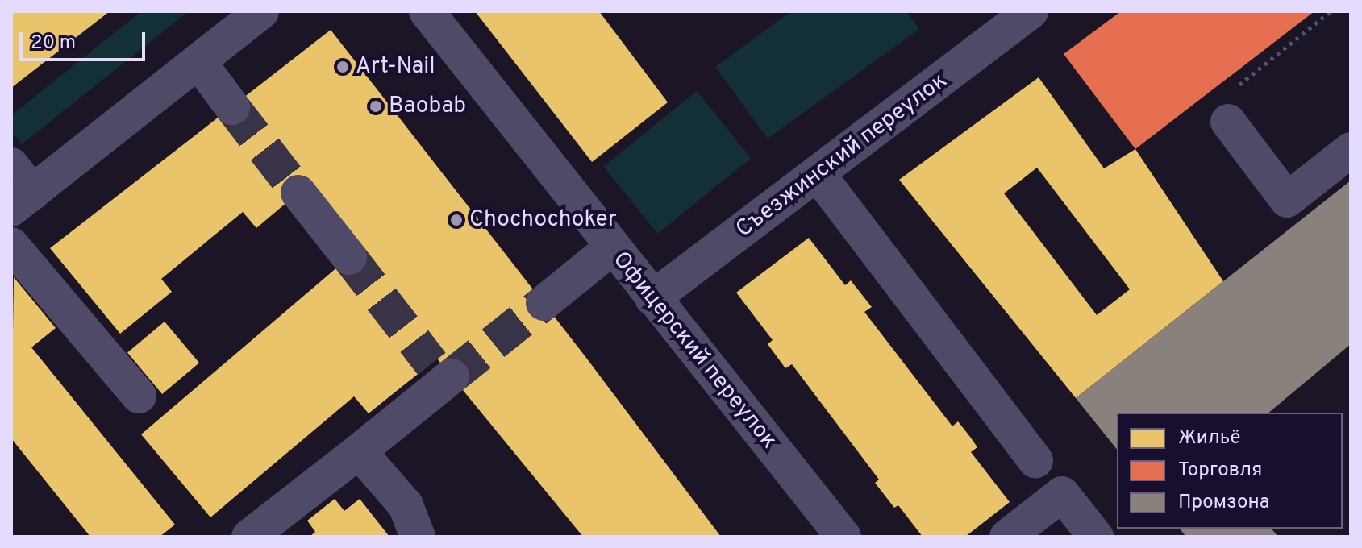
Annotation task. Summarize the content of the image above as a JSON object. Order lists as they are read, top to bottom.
{
  "streets": {
    "street": ["Съезжинский переулок", "Офицерский переулок"]
  },
  "crossings": [
    ["Съезжинский переулок", "Офицерский переулок"]
  ],
  "places": ["Art-Nail", "Baobab", "Chochochoker"],
  "legend": ["Жильё", "Торговля", "Промзона"],
  "scale_bar": "20 m"
}
